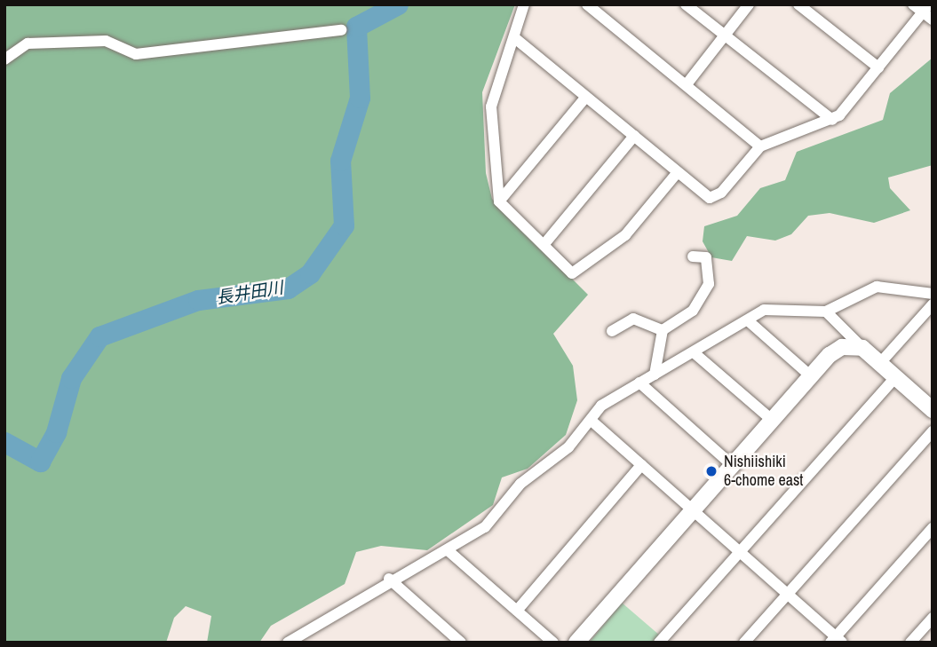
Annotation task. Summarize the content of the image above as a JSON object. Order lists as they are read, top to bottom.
{
  "water": ["長井田川"],
  "places": ["Nishiishiki 6-chome east"]
}
